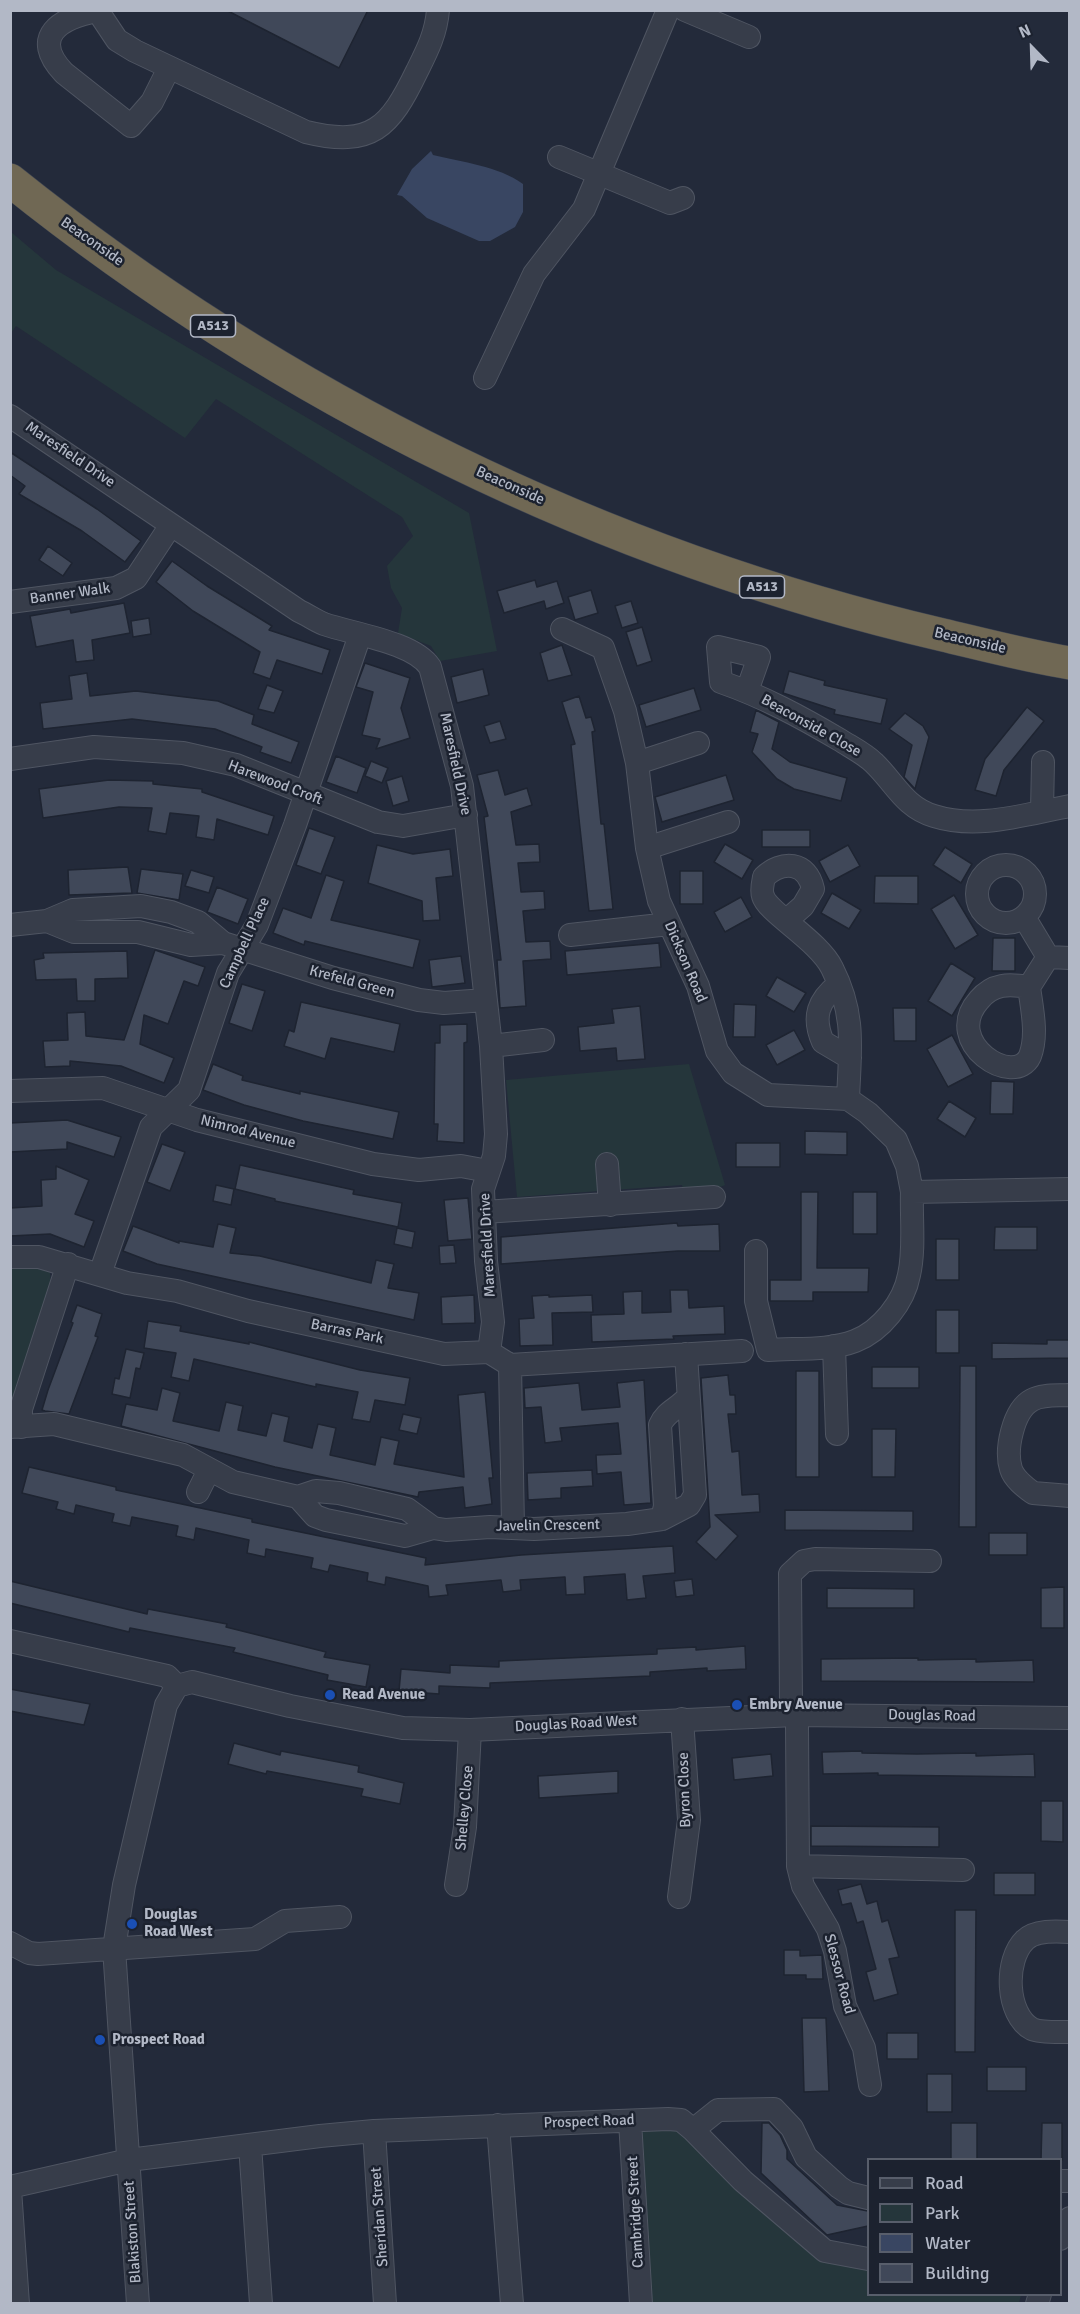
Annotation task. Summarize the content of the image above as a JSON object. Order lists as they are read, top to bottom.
{
  "streets": {
    "highway": ["Beaconside", "A513"],
    "street": [
      "Maresfield Drive",
      "Banner Walk",
      "Beaconside Close",
      "Harewood Croft",
      "Campbell Place",
      "Dickson Road",
      "Krefeld Green",
      "Nimrod Avenue",
      "Barras Park",
      "Javelin Crescent",
      "Douglas Road",
      "Douglas Road West",
      "Byron Close",
      "Shelley Close",
      "Slessor Road",
      "Prospect Road",
      "Cambridge Street",
      "Sheridan Street",
      "Blakiston Street"
    ]
  },
  "crossings": [
    ["Maresfield Drive", "Banner Walk"],
    ["Maresfield Drive", "Harewood Croft"],
    ["Maresfield Drive", "Campbell Place"],
    ["Maresfield Drive", "Krefeld Green"],
    ["Maresfield Drive", "Nimrod Avenue"],
    ["Maresfield Drive", "Barras Park"],
    ["Harewood Croft", "Campbell Place"],
    ["Campbell Place", "Krefeld Green"],
    ["Campbell Place", "Nimrod Avenue"],
    ["Campbell Place", "Barras Park"],
    ["Douglas Road", "Douglas Road West"],
    ["Douglas Road", "Slessor Road"],
    ["Douglas Road West", "Byron Close"],
    ["Douglas Road West", "Shelley Close"],
    ["Douglas Road West", "Slessor Road"],
    ["Prospect Road", "Cambridge Street"],
    ["Prospect Road", "Sheridan Street"],
    ["Prospect Road", "Blakiston Street"]
  ],
  "places": [
    "Read Avenue",
    "Embry Avenue",
    "Douglas Road West",
    "Prospect Road"
  ],
  "legend": [
    "Road",
    "Park",
    "Water",
    "Building"
  ],
  "north": "top left"
}
